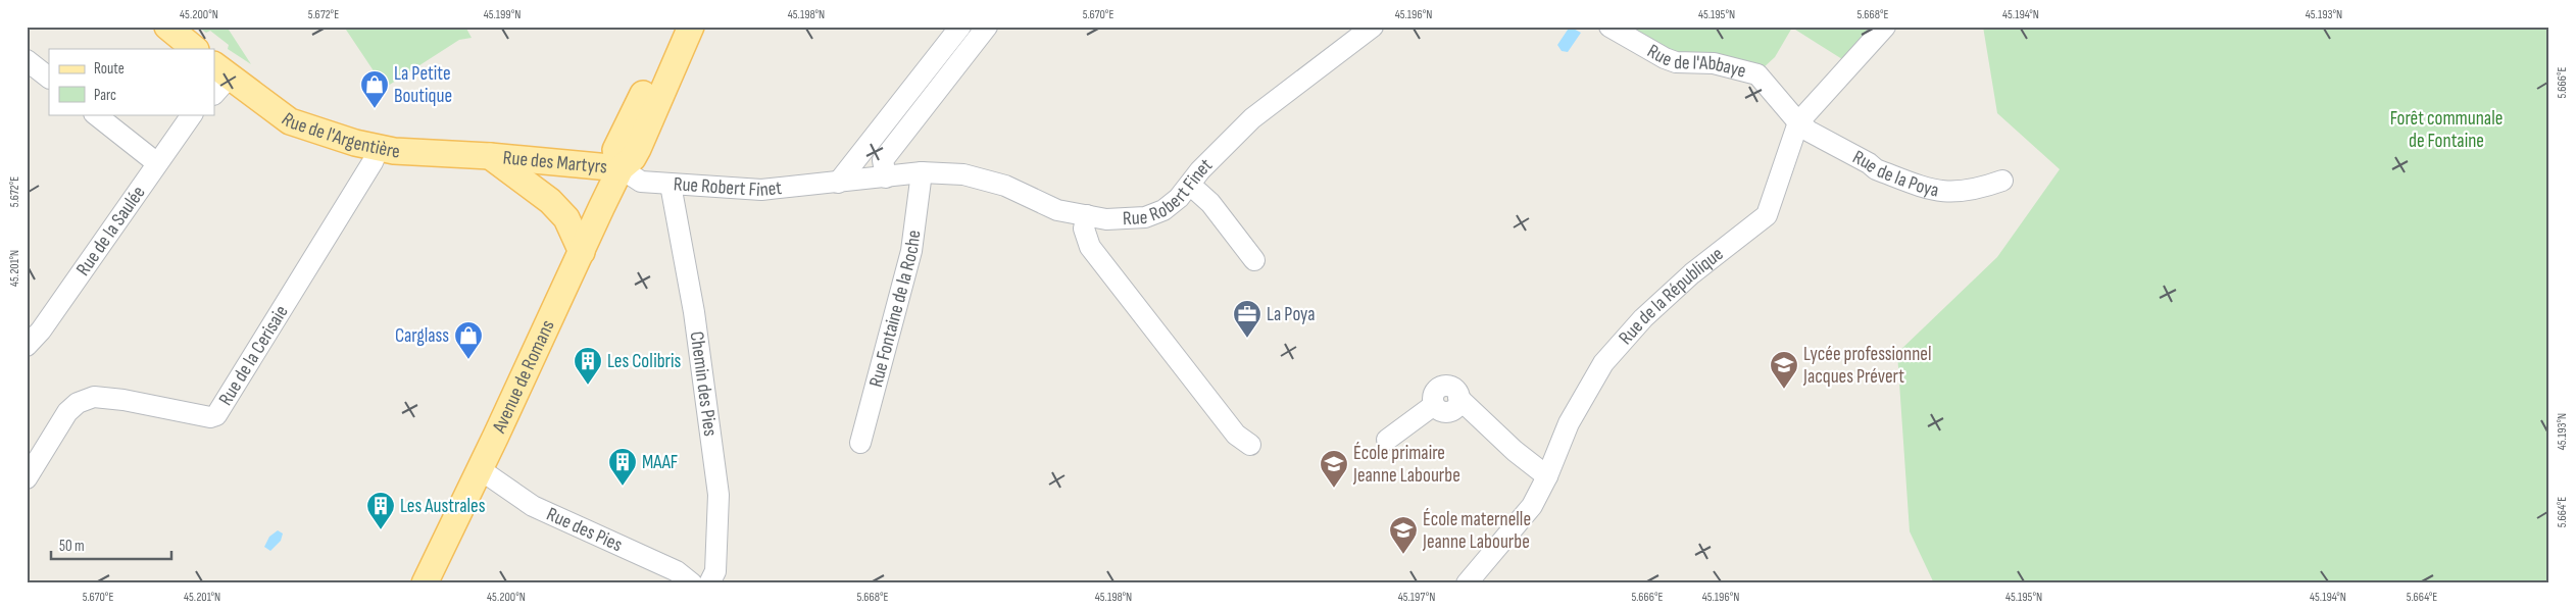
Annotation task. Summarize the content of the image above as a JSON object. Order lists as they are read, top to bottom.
{
  "streets": {
    "main road": ["Rue de l'Argentière", "Rue des Martyrs", "Avenue de Romans"],
    "street": [
      "Rue de l'Abbaye",
      "Rue de la Poya",
      "Rue Robert Finet",
      "Rue de la Saulée",
      "Rue de la République",
      "Rue Fontaine de la Roche",
      "Rue de la Cerisaie",
      "Chemin des Pies",
      "Rue des Pies"
    ]
  },
  "crossings": [
    ["Rue de l'Abbaye", "Rue de la Poya"],
    ["Rue de l'Abbaye", "Rue de la République"],
    ["Rue de l'Argentière", "Rue des Martyrs"],
    ["Rue de l'Argentière", "Rue de la Cerisaie"],
    ["Rue des Martyrs", "Rue Robert Finet"],
    ["Rue des Martyrs", "Avenue de Romans"],
    ["Rue de la Poya", "Rue de la République"],
    ["Rue Robert Finet", "Rue Fontaine de la Roche"],
    ["Rue Robert Finet", "Avenue de Romans"],
    ["Rue Robert Finet", "Chemin des Pies"],
    ["Avenue de Romans", "Rue des Pies"]
  ],
  "parks": ["Forêt communale de Fontaine"],
  "places": {
    "shop": ["La Petite Boutique", "Carglass"],
    "office": ["La Poya"],
    "building": ["Les Colibris", "MAAF", "Les Australes"],
    "school or university": ["Lycée professionnel Jacques Prévert", "École primaire Jeanne Labourbe", "École maternelle Jeanne Labourbe"]
  },
  "legend": ["Route", "Parc"],
  "scale_bar": "50 m",
  "coordinates": [
    "45.200°N",
    "5.672°E",
    "45.199°N",
    "45.198°N",
    "5.670°E",
    "45.196°N",
    "45.195°N",
    "5.668°E",
    "45.194°N",
    "45.193°N",
    "5.666°E",
    "45.201°N",
    "5.664°E",
    "45.197°N"
  ]
}
